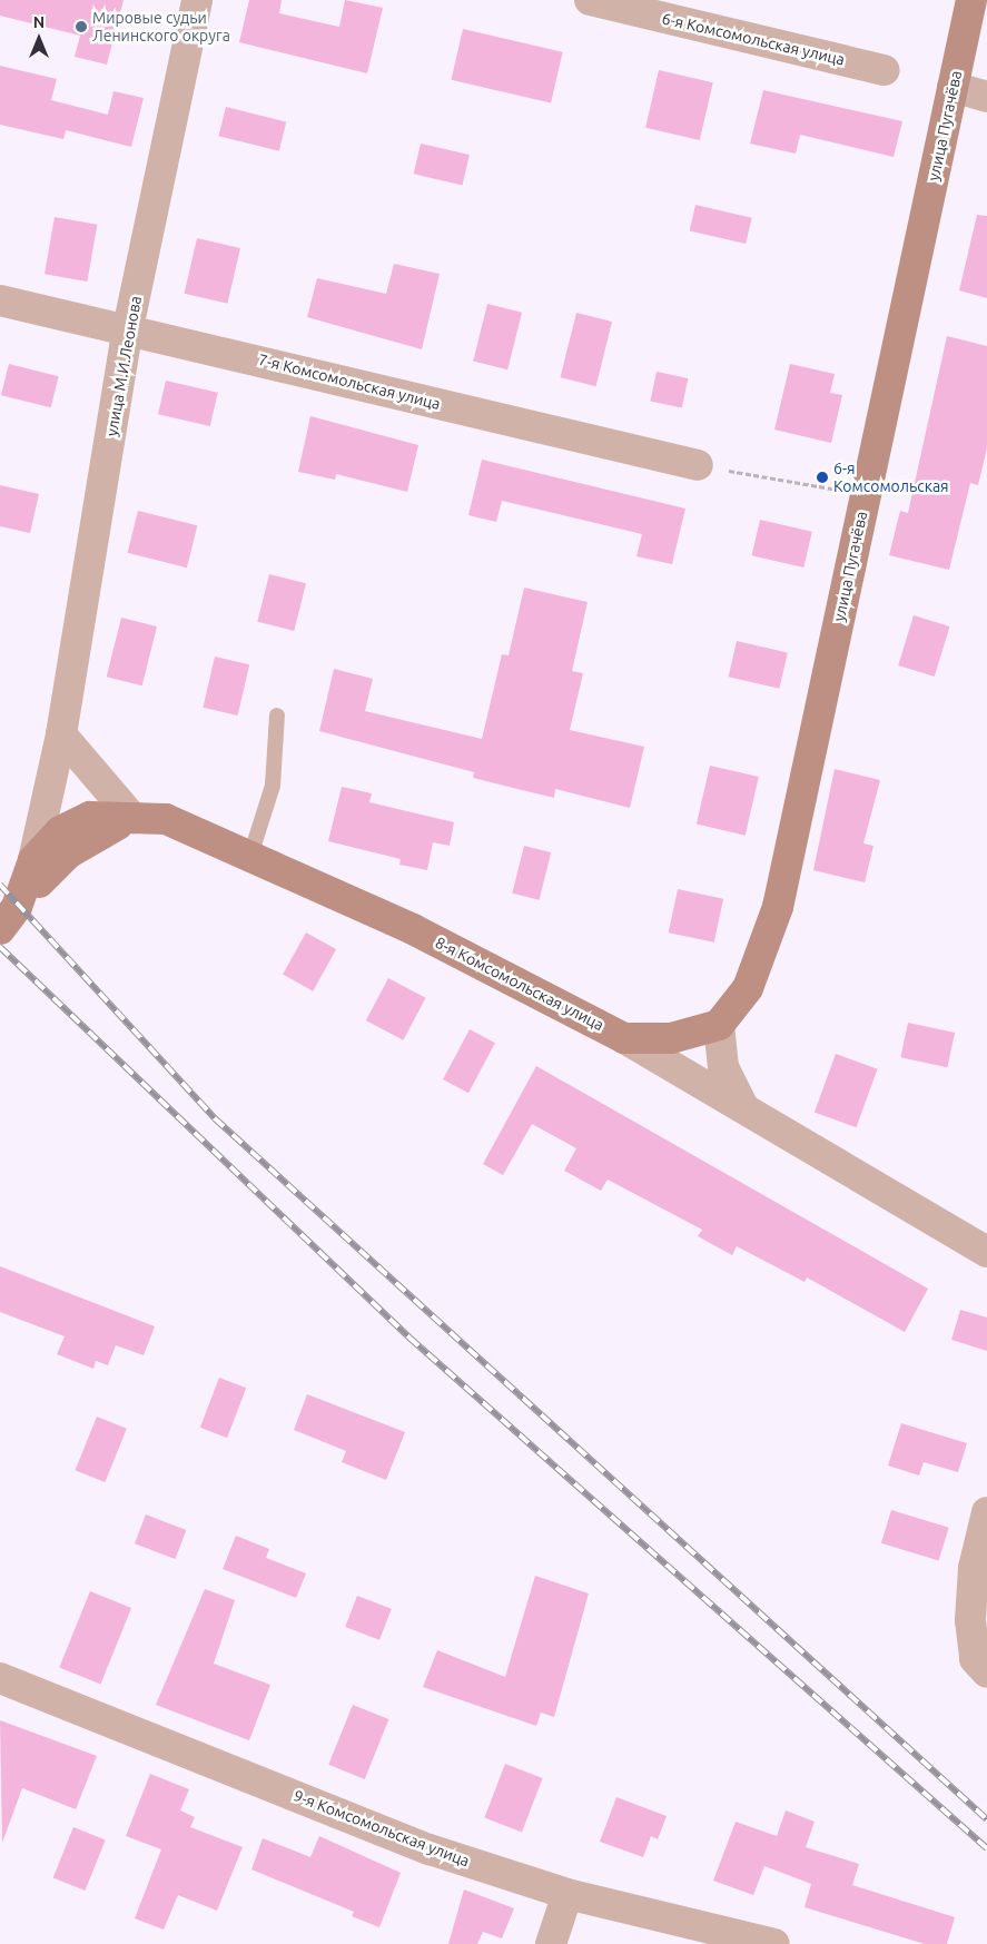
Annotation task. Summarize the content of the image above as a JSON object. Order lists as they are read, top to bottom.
{
  "streets": {
    "main road": ["улица Пугачёва", "улица М.И.Леонова", "8-я Комсомольская улица"],
    "street": ["6-я Комсомольская улица", "7-я Комсомольская улица", "9-я Комсомольская улица"]
  },
  "crossings": [
    ["улица М.И.Леонова", "7-я Комсомольская улица"],
    ["улица М.И.Леонова", "8-я Комсомольская улица"]
  ],
  "places": ["Мировые судьи Ленинского округа", "6-я Комсомольская"],
  "north": "top"
}
